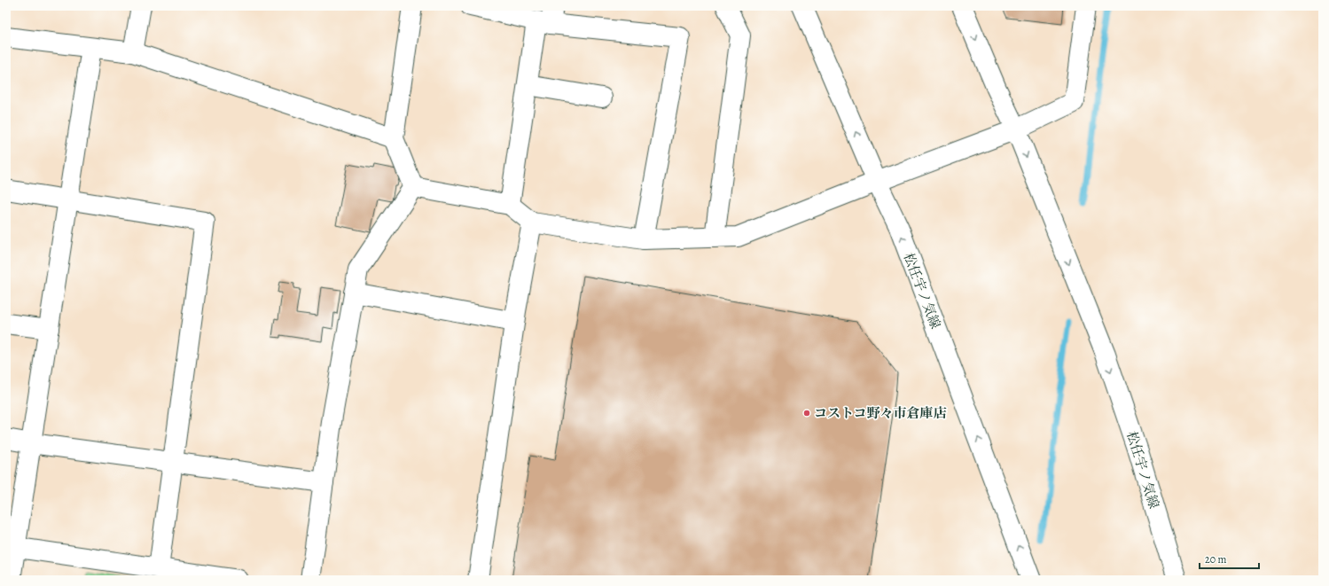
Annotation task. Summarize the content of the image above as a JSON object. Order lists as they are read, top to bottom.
{
  "streets": {
    "street": ["松任宇ノ気線"]
  },
  "places": ["コストコ野々市倉庫店"],
  "scale_bar": "20 m"
}
